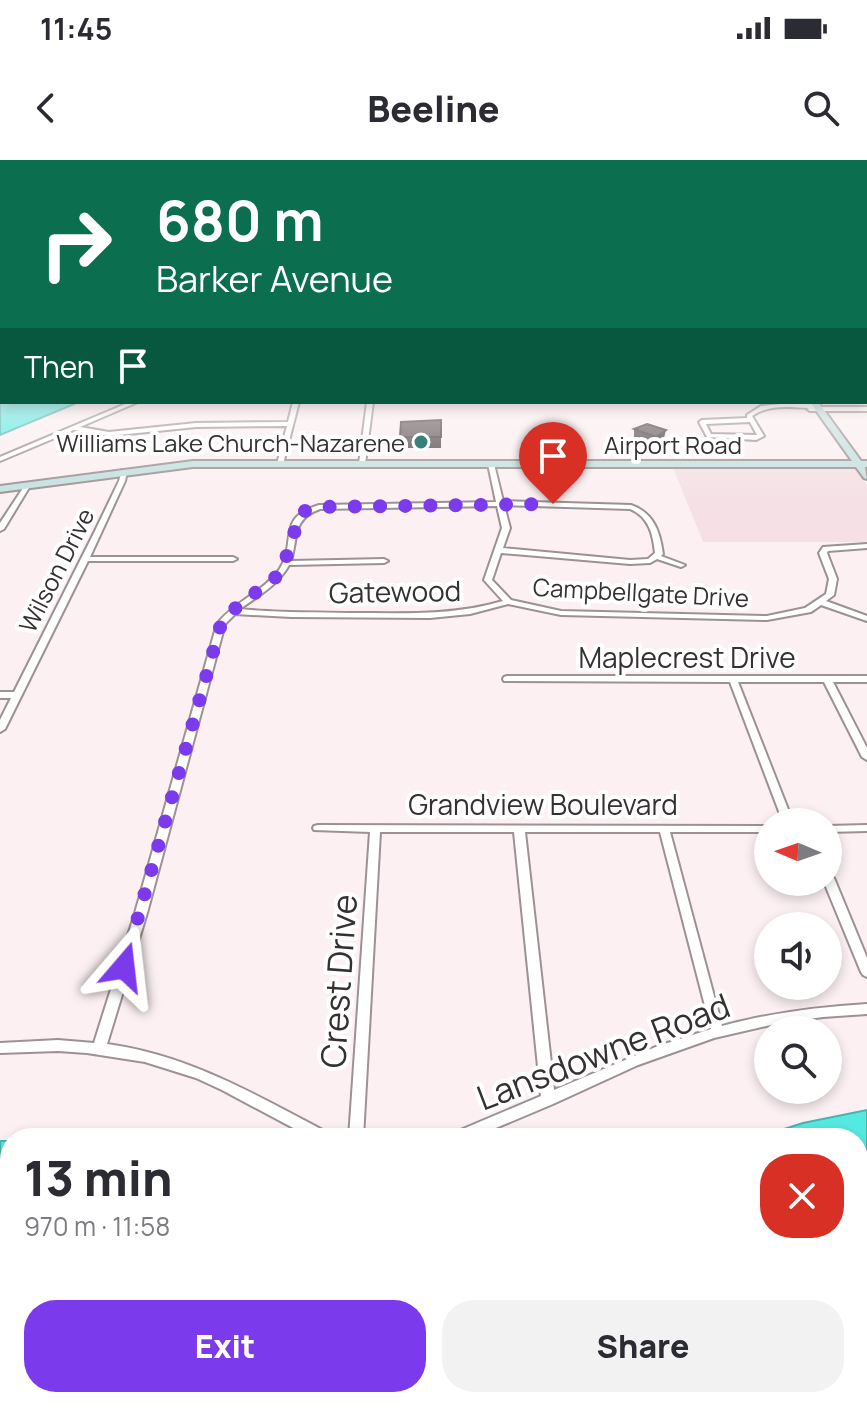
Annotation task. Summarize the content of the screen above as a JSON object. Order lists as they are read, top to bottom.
{
  "streets": {
    "street": [
      "Airport Road",
      "Wilson Drive",
      "Gatewood",
      "Campbellgate Drive",
      "Maplecrest Drive",
      "Grandview Boulevard",
      "Crest Drive",
      "Lansdowne Road"
    ]
  },
  "crossings": [
    ["Airport Road", "Wilson Drive"],
    ["Airport Road", "Campbellgate Drive"],
    ["Gatewood", "Campbellgate Drive"],
    ["Grandview Boulevard", "Crest Drive"]
  ],
  "places": ["Williams Lake Church-Nazarene"],
  "north": "left",
  "page": {
    "status": "11:45",
    "header": "Beeline",
    "turn": ["680 m", "Barker Avenue"],
    "then": "Then",
    "heading": ["13 min", "970 m · 11:58"],
    "buttons": ["Exit", "Share"]
  }
}
